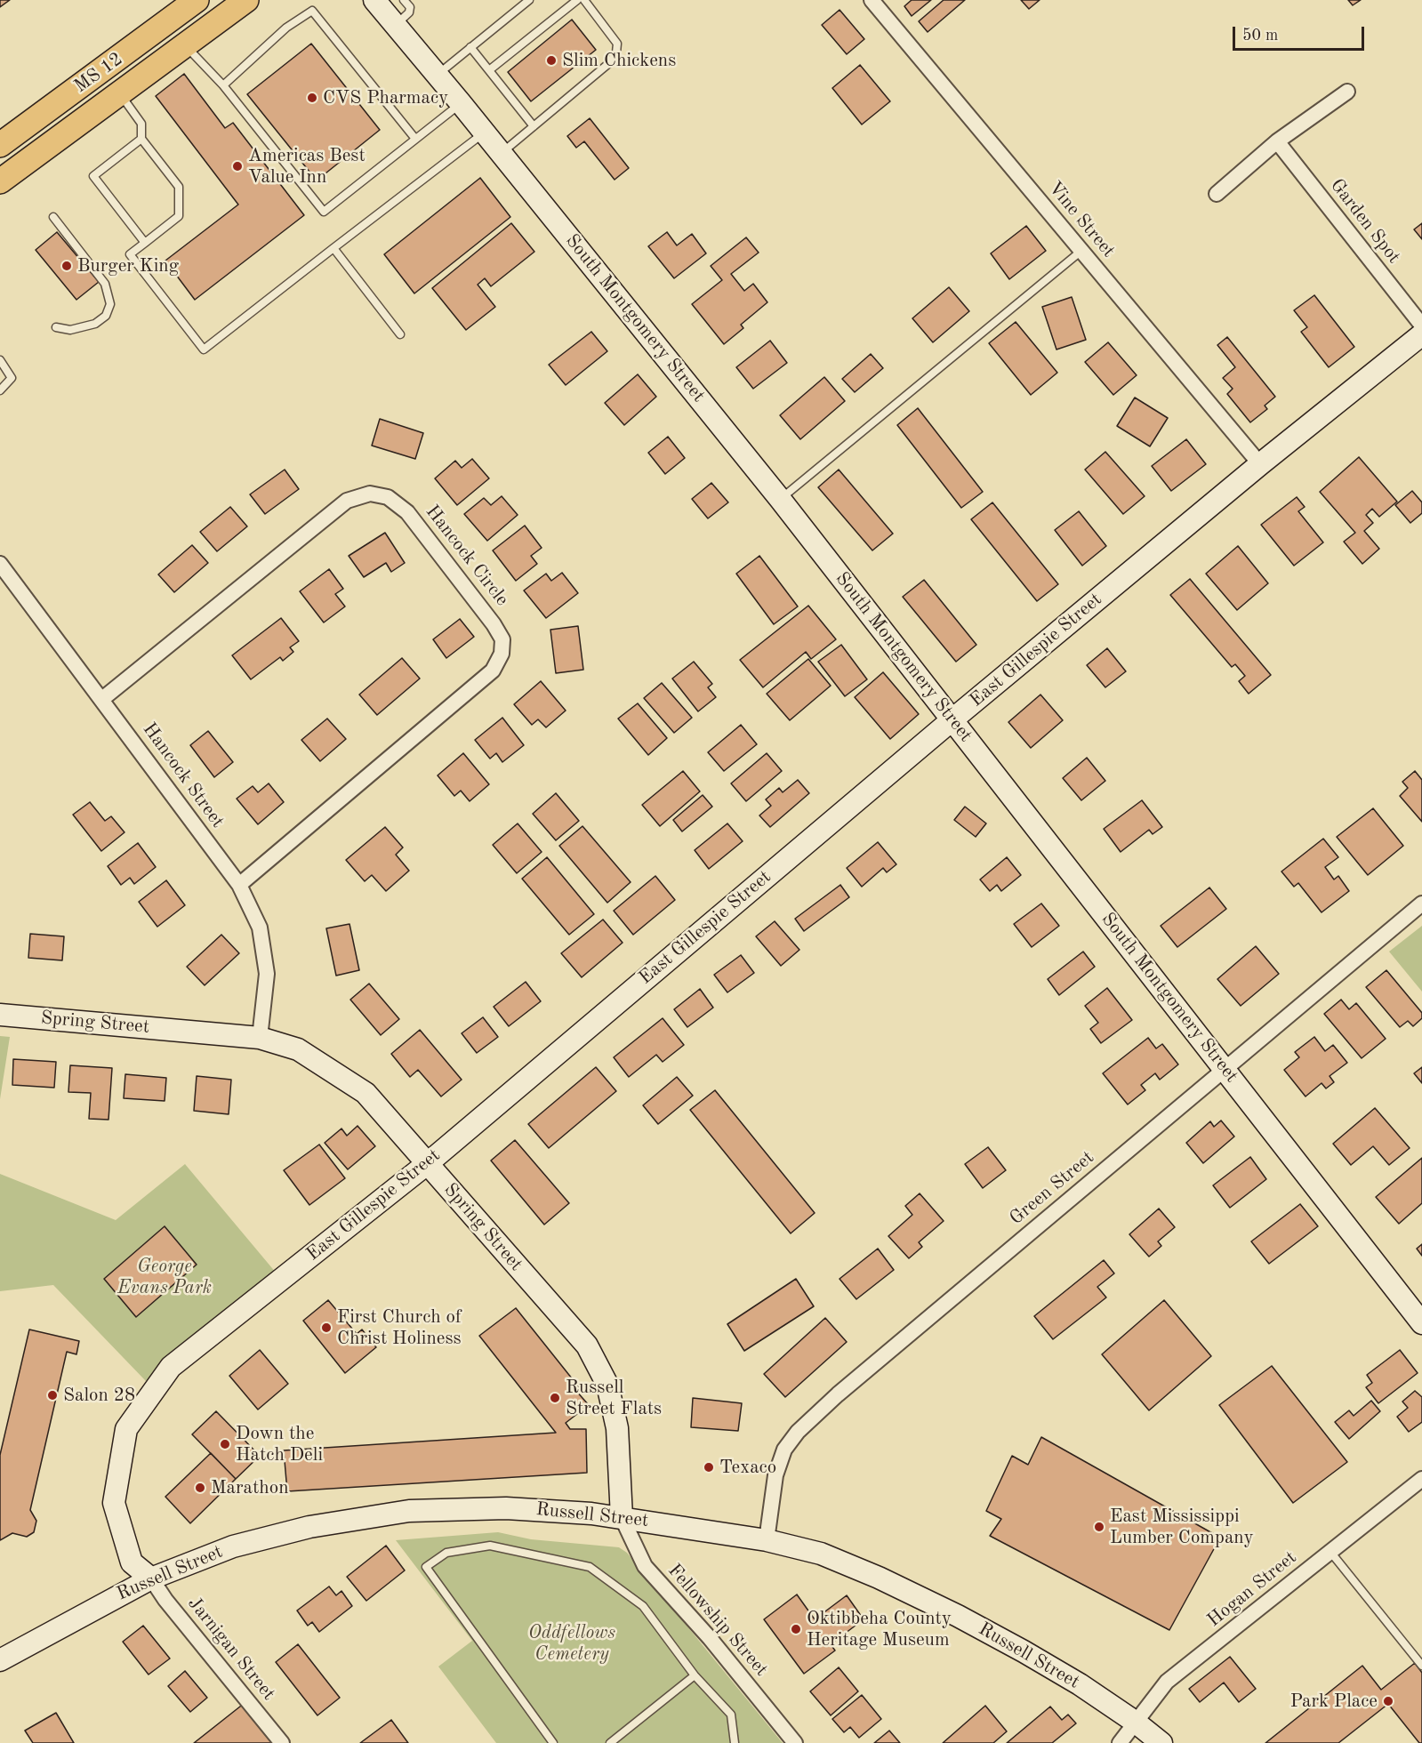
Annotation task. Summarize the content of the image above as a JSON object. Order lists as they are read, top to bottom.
{
  "streets": {
    "main road": ["MS 12"],
    "street": [
      "Vine Street",
      "Garden Spot",
      "South Montgomery Street",
      "Hancock Circle",
      "East Gillespie Street",
      "Hancock Street",
      "Spring Street",
      "Green Street",
      "Russell Street",
      "Hogan Street",
      "Fellowship Street",
      "Jarnigan Street"
    ]
  },
  "crossings": [
    ["Vine Street", "East Gillespie Street"],
    ["South Montgomery Street", "East Gillespie Street"],
    ["South Montgomery Street", "Green Street"],
    ["Hancock Circle", "Hancock Street"],
    ["East Gillespie Street", "Spring Street"],
    ["East Gillespie Street", "Russell Street"],
    ["East Gillespie Street", "Jarnigan Street"],
    ["Hancock Street", "Spring Street"],
    ["Spring Street", "Russell Street"],
    ["Spring Street", "Fellowship Street"],
    ["Green Street", "Russell Street"],
    ["Russell Street", "Hogan Street"],
    ["Russell Street", "Fellowship Street"],
    ["Russell Street", "Jarnigan Street"]
  ],
  "parks": ["George Evans Park", "Oddfellows Cemetery"],
  "places": [
    "Slim Chickens",
    "CVS Pharmacy",
    "Americas Best Value Inn",
    "Burger King",
    "First Church of Christ Holiness",
    "Salon 28",
    "Russell Street Flats",
    "Down the Hatch Deli",
    "Texaco",
    "Marathon",
    "East Mississippi Lumber Company",
    "Oktibbeha County Heritage Museum",
    "Park Place"
  ],
  "scale_bar": "50 m"
}
